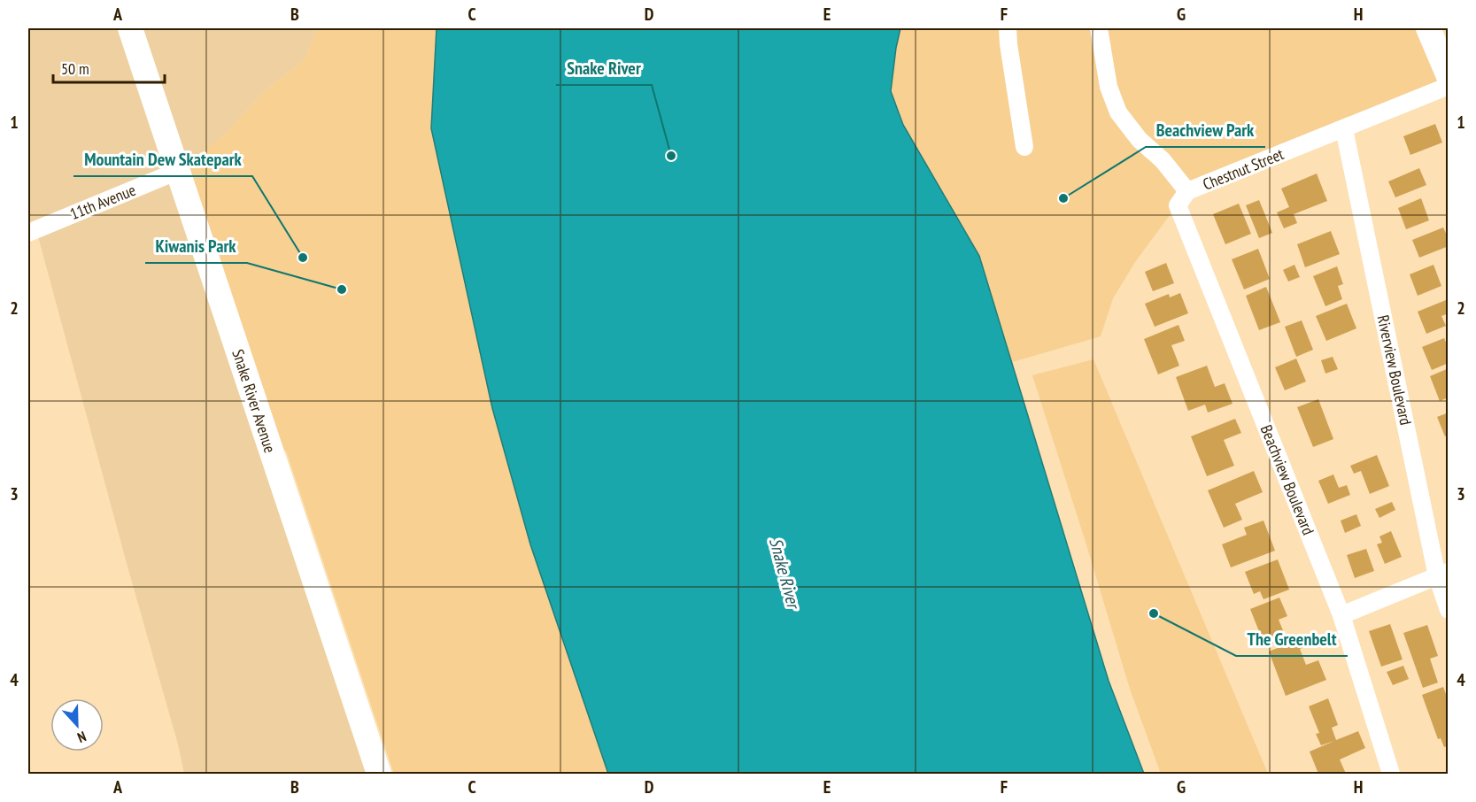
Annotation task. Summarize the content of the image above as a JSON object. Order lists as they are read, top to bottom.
{
  "streets": {
    "main road": ["Snake River Avenue"],
    "street": [
      "Chestnut Street",
      "11th Avenue",
      "Riverview Boulevard",
      "Beachview Boulevard"
    ]
  },
  "crossings": [
    ["Chestnut Street", "Riverview Boulevard"],
    ["Chestnut Street", "Beachview Boulevard"],
    ["11th Avenue", "Snake River Avenue"]
  ],
  "water": ["Snake River"],
  "places": [
    "Snake River",
    "Beachview Park",
    "Mountain Dew Skatepark",
    "Kiwanis Park",
    "The Greenbelt"
  ],
  "scale_bar": "50 m",
  "north": "bottom",
  "grid": {
    "columns": [
      "A",
      "B",
      "C",
      "D",
      "E",
      "F",
      "G",
      "H"
    ],
    "rows": [
      "1",
      "2",
      "3",
      "4"
    ]
  }
}
